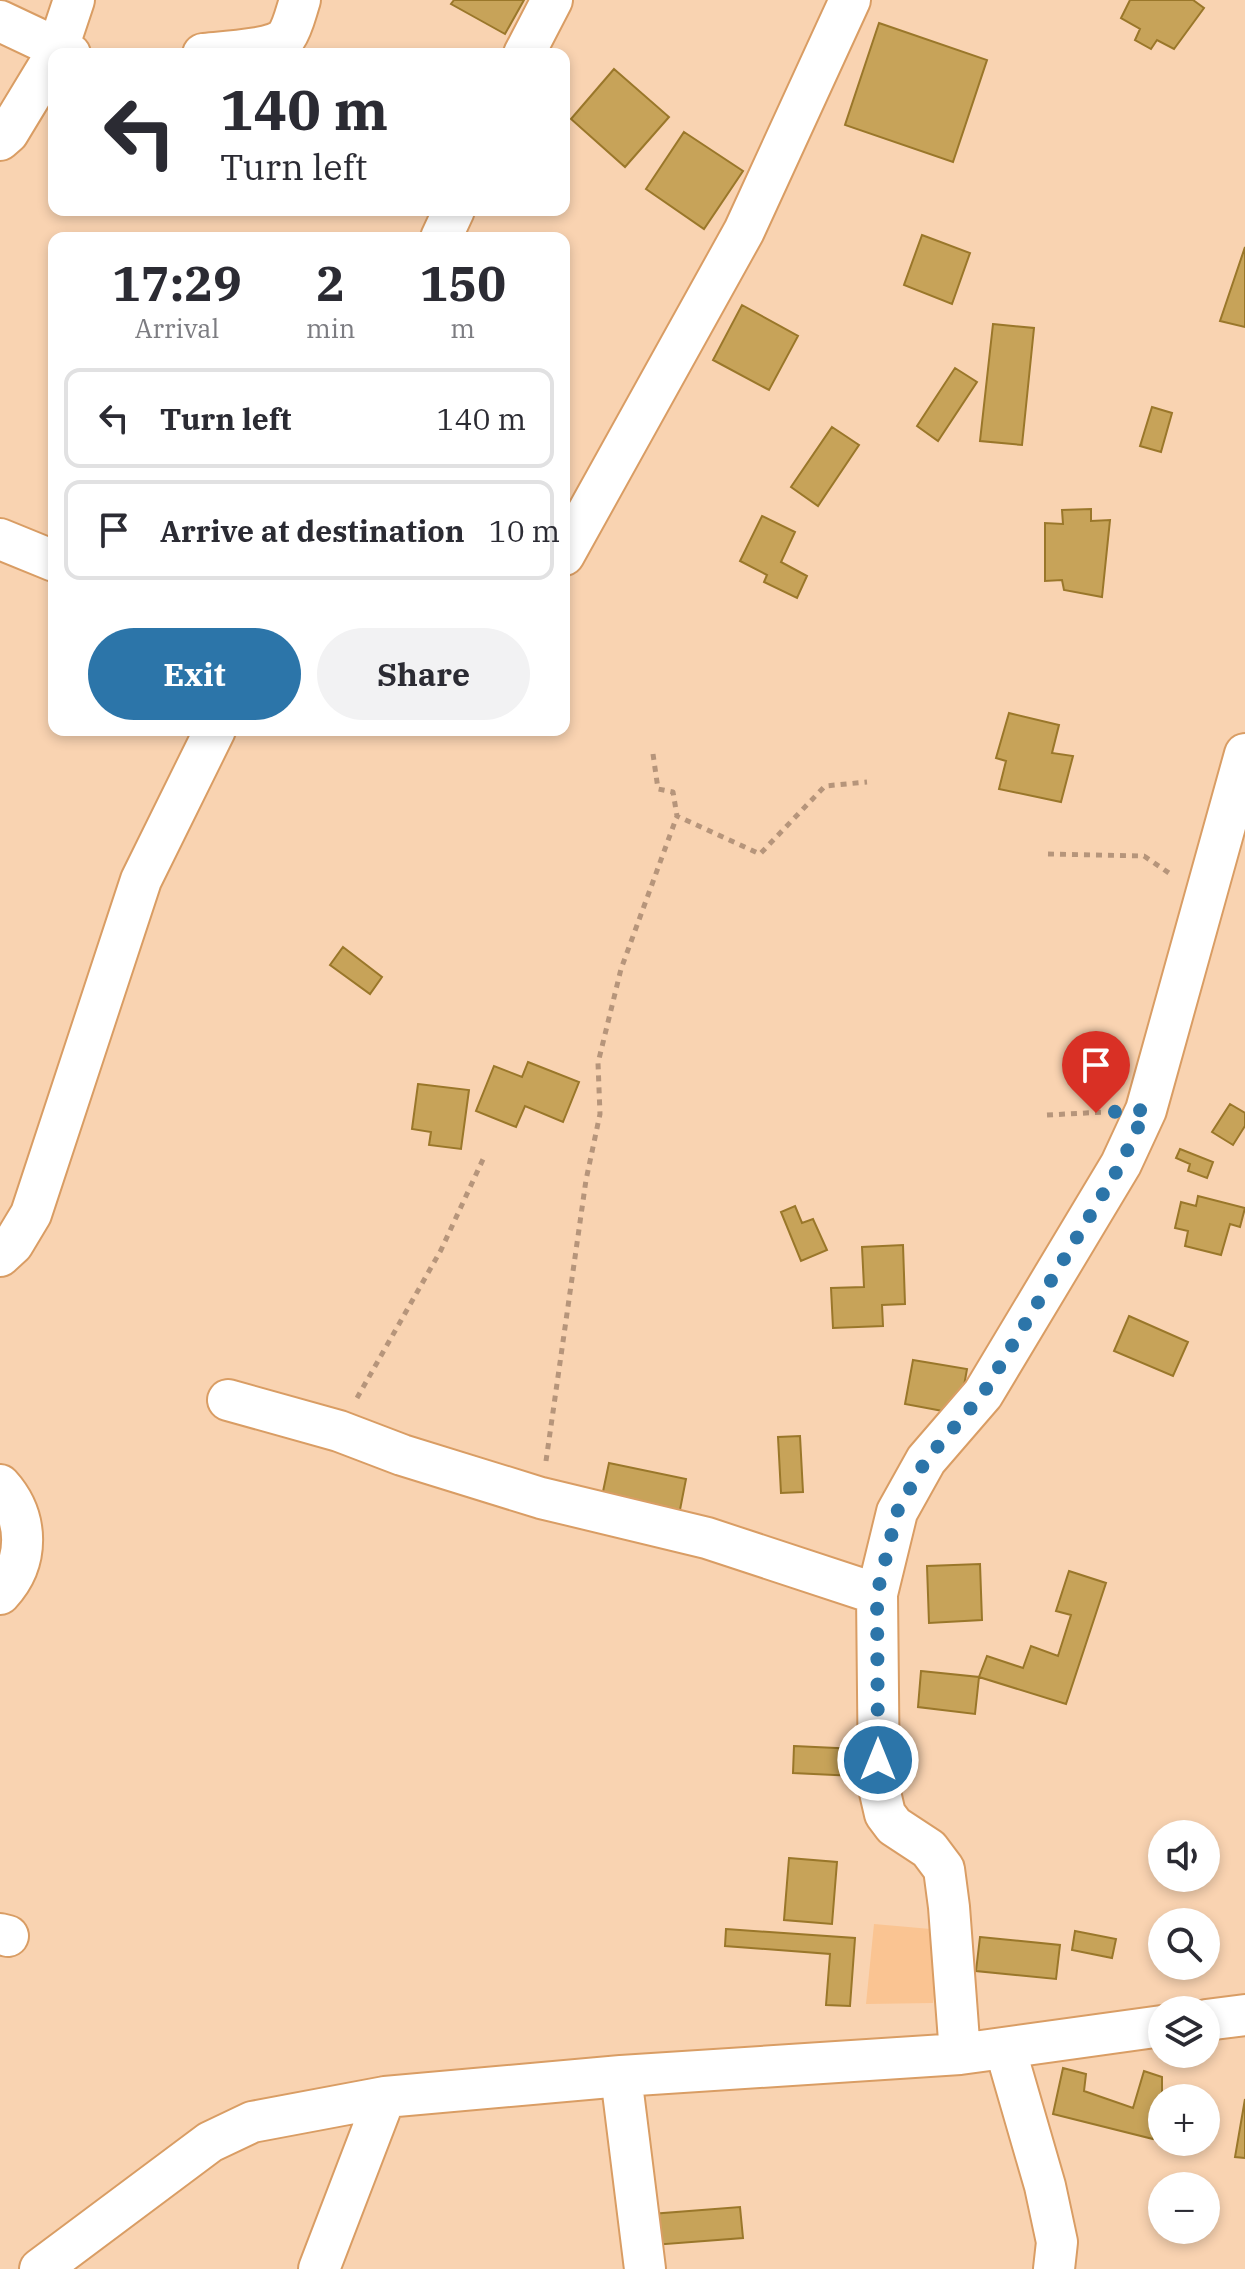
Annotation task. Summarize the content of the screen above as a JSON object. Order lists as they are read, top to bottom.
{
  "page": {
    "turn": ["140 m", "Turn left"],
    "eta": [
      "17:29",
      "Arrival",
      "2",
      "min",
      "150",
      "m"
    ],
    "list": [
      {
        "name": "Turn left",
        "value": "140 m"
      },
      {
        "name": "Arrive at destination",
        "value": "10 m"
      }
    ],
    "buttons": ["Exit", "Share"],
    "map_buttons": ["+", "−"]
  }
}
